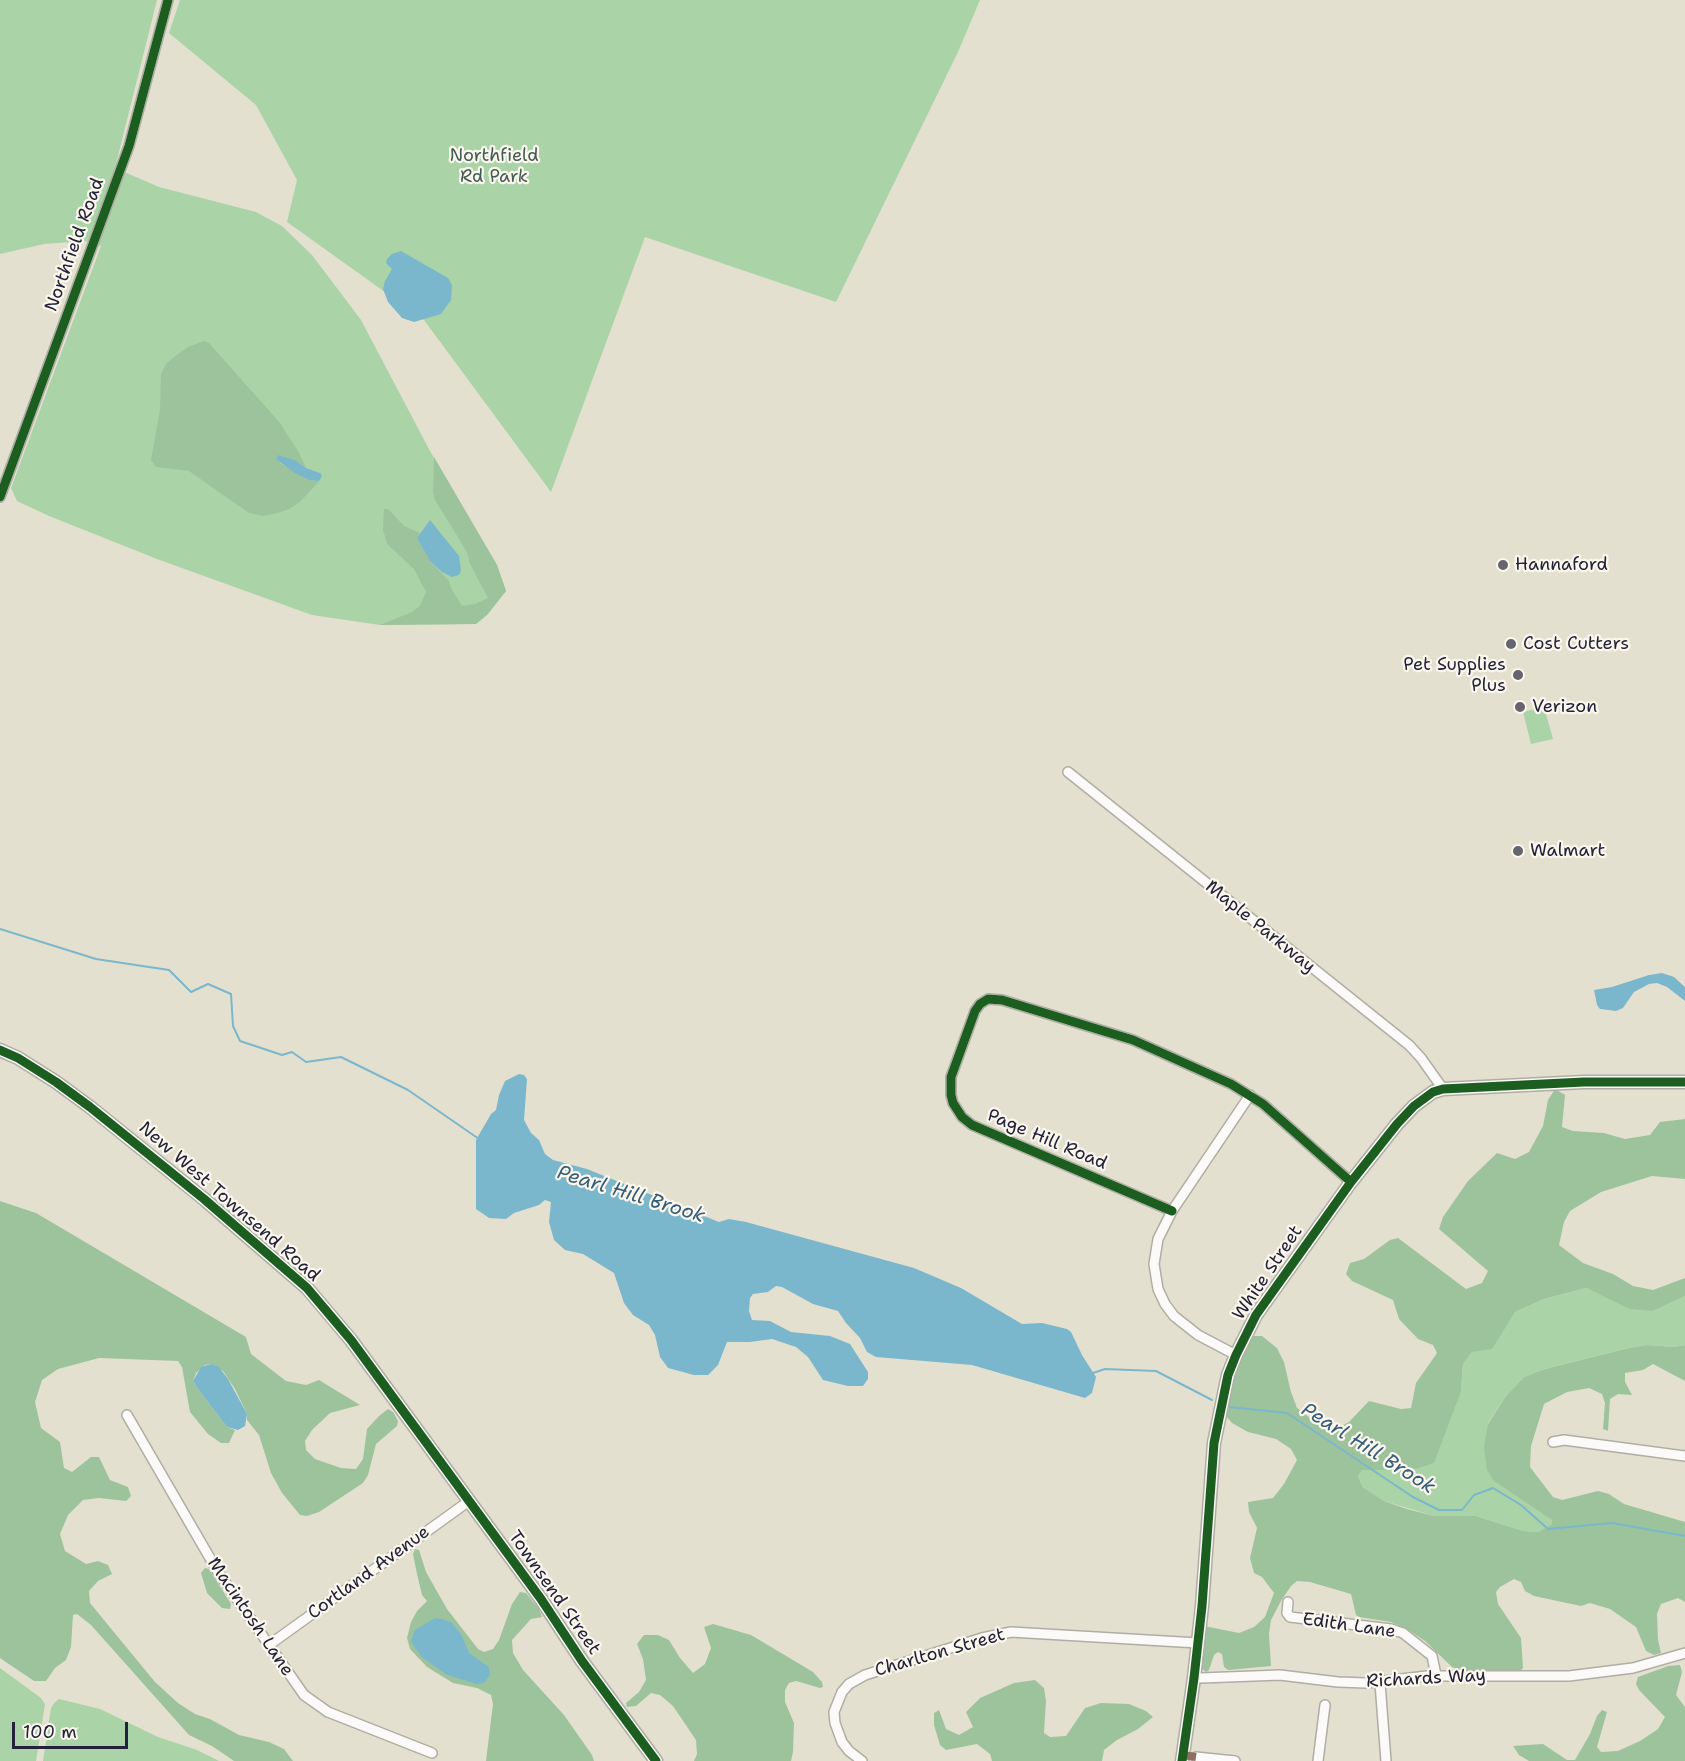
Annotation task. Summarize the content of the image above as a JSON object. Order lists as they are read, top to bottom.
{
  "streets": {
    "street": [
      "Northfield Road",
      "Maple Parkway",
      "Page Hill Road",
      "New West Townsend Road",
      "White Street",
      "Cortland Avenue",
      "Townsend Street",
      "Macintosh Lane",
      "Edith Lane",
      "Charlton Street",
      "Richards Way"
    ]
  },
  "crossings": [
    ["Maple Parkway", "White Street"],
    ["New West Townsend Road", "Townsend Street"],
    ["White Street", "Charlton Street"],
    ["Cortland Avenue", "Townsend Street"],
    ["Cortland Avenue", "Macintosh Lane"],
    ["Edith Lane", "Richards Way"]
  ],
  "water": ["Pearl Hill Brook"],
  "parks": ["Northfield Rd Park"],
  "places": [
    "Hannaford",
    "Cost Cutters",
    "Pet Supplies Plus",
    "Verizon",
    "Walmart"
  ],
  "scale_bar": "100 m"
}
